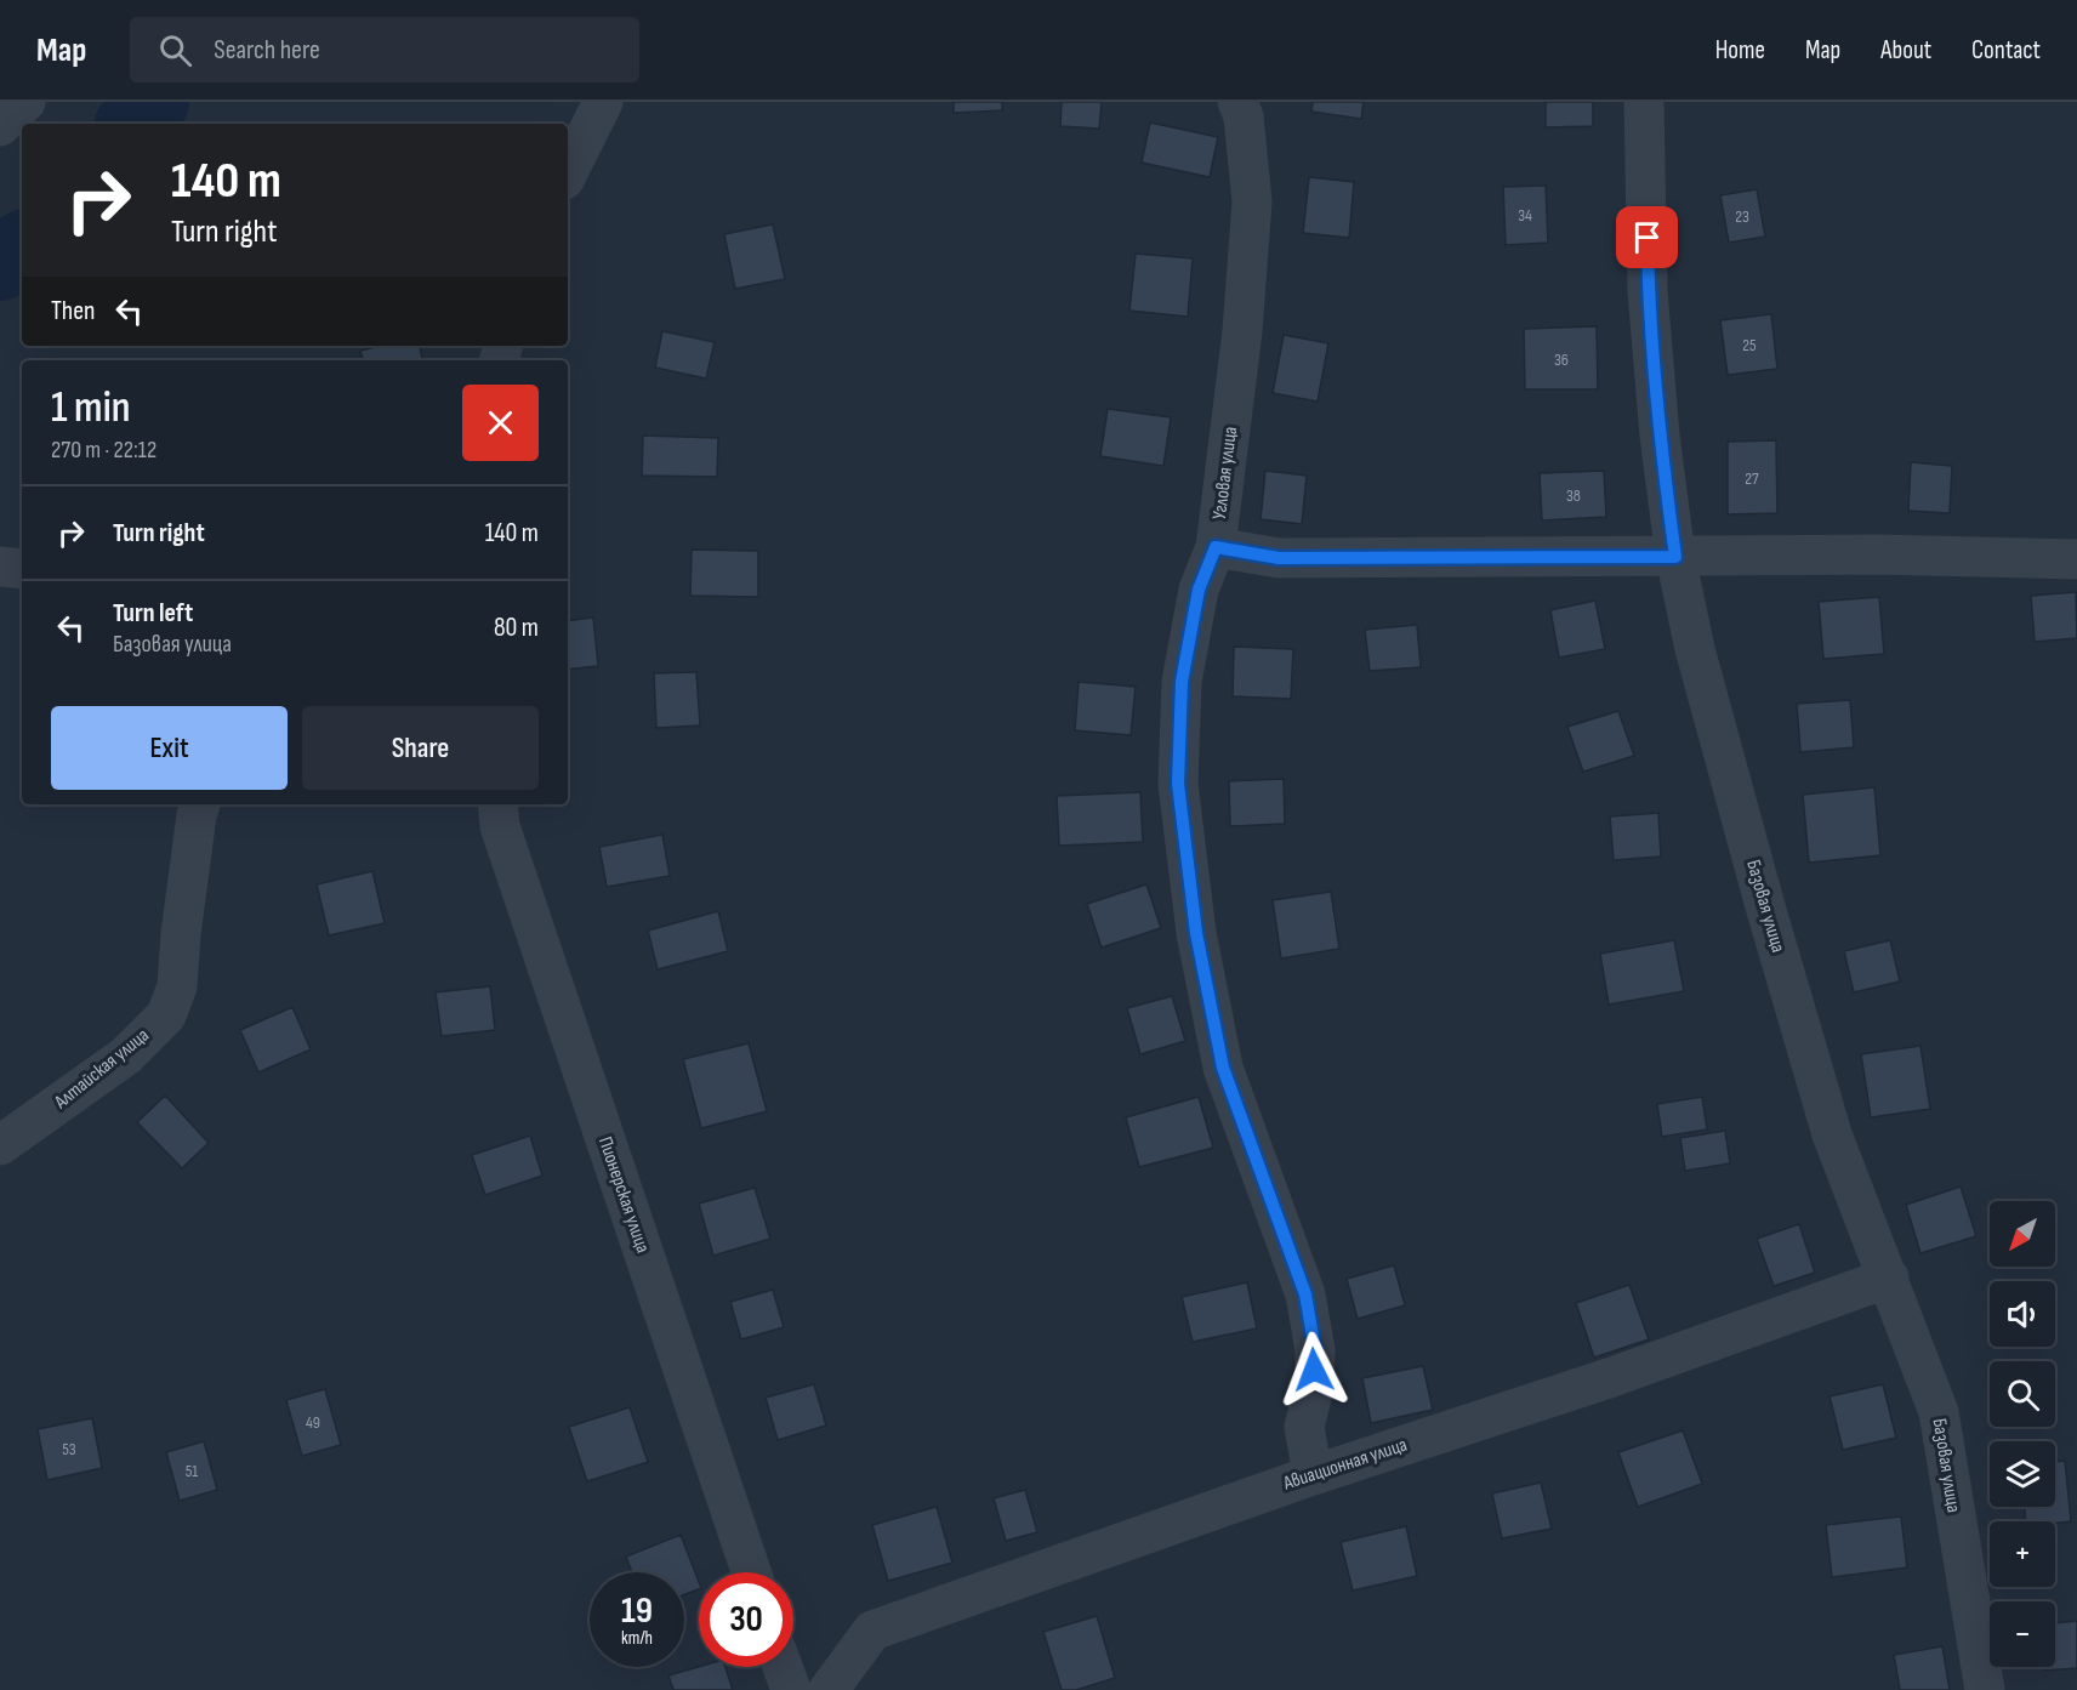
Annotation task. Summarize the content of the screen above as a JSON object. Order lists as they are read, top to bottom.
{
  "streets": {
    "street": [
      "Угловая улица",
      "Базовая улица",
      "Алтайская улица",
      "Пионерская улица",
      "Авиационная улица"
    ]
  },
  "crossings": [
    ["Угловая улица", "Авиационная улица"],
    ["Базовая улица", "Авиационная улица"]
  ],
  "house_numbers": [
    "34",
    "23",
    "25",
    "36",
    "27",
    "38",
    "49",
    "53",
    "51"
  ],
  "north": "bottom left",
  "page": {
    "header": "Map",
    "search": "Search here",
    "nav": [
      "Home",
      "Map",
      "About",
      "Contact"
    ],
    "turn": ["140 m", "Turn right"],
    "then": "Then",
    "heading": ["1 min", "270 m · 22:12"],
    "list": [
      {
        "name": "Turn right",
        "value": "140 m"
      },
      {
        "name": "Turn left",
        "note": "Базовая улица",
        "value": "80 m"
      }
    ],
    "buttons": ["Exit", "Share"],
    "map_buttons": ["+", "−"],
    "speed": "19 km/h",
    "limit": "30"
  }
}
